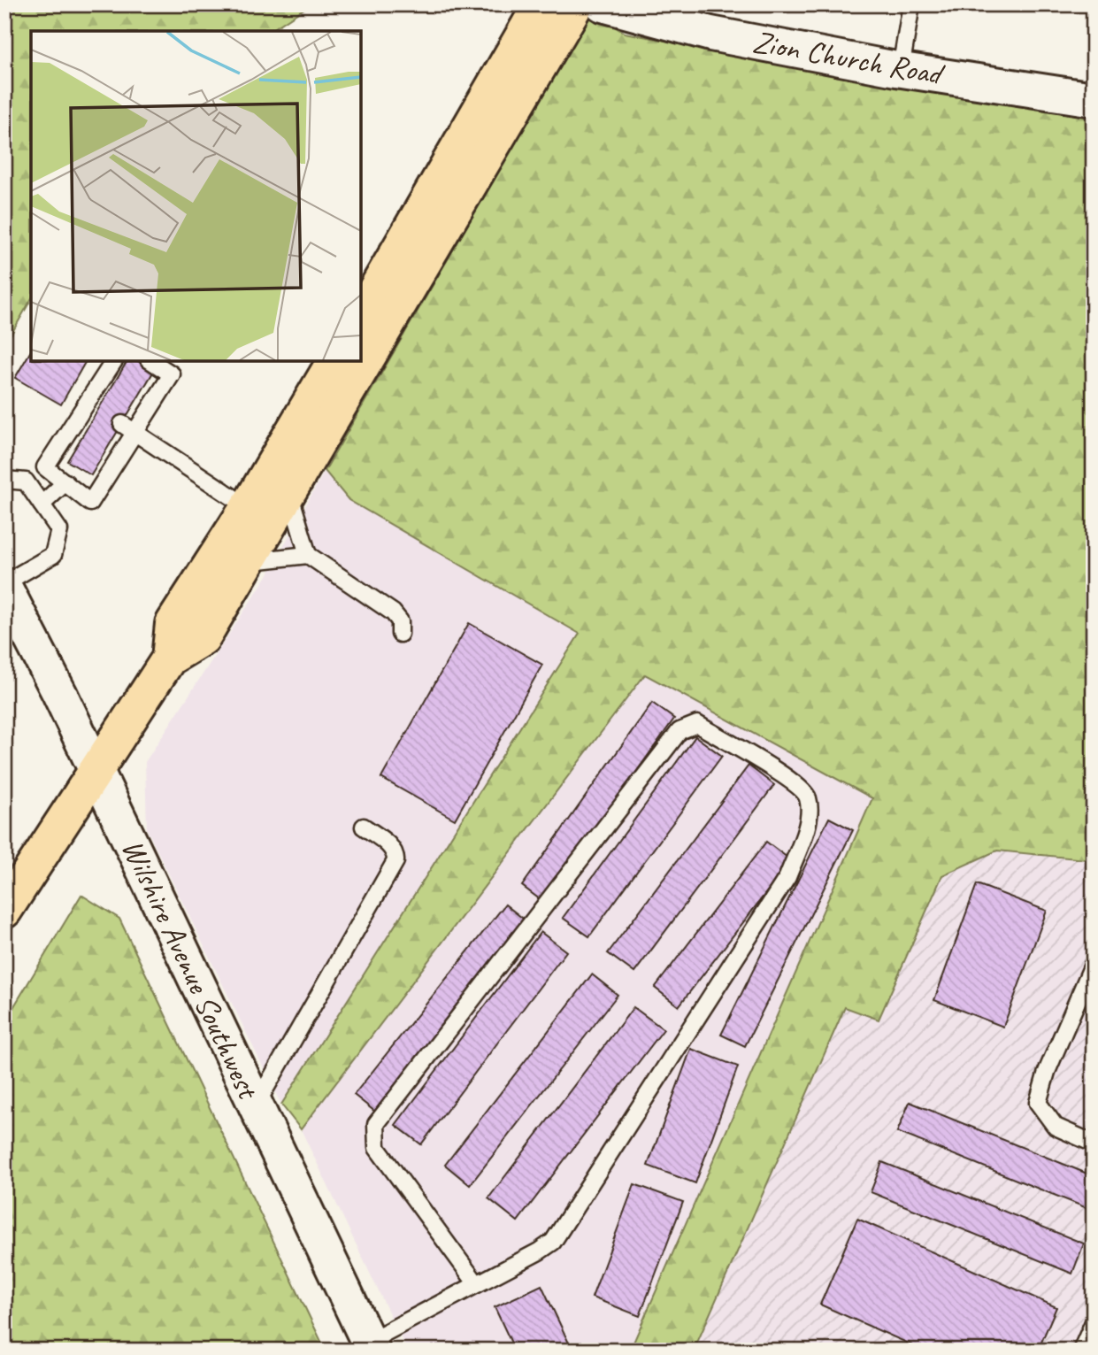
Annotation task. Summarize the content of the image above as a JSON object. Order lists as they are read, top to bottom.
{
  "streets": {
    "street": ["Zion Church Road", "Wilshire Avenue Southwest"]
  }
}
